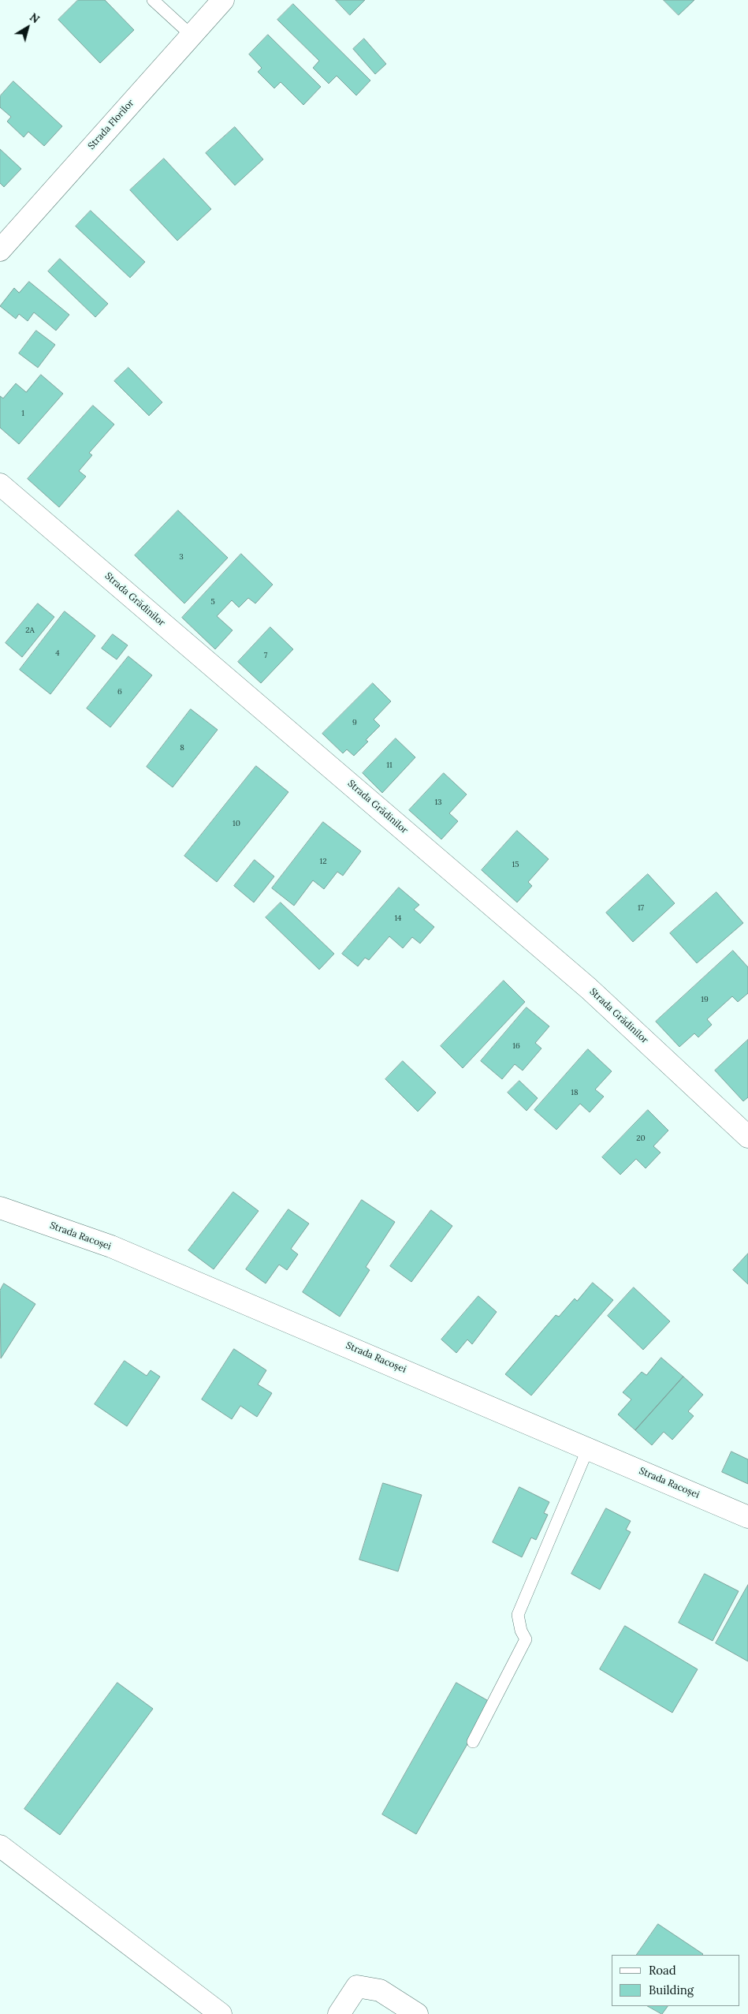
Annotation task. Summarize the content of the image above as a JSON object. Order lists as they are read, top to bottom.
{
  "streets": {
    "street": ["Strada Florilor", "Strada Grădinilor", "Strada Racoșei"]
  },
  "house_numbers": [
    "1",
    "3",
    "5",
    "2A",
    "4",
    "7",
    "6",
    "9",
    "8",
    "11",
    "13",
    "10",
    "12",
    "15",
    "17",
    "14",
    "19",
    "16",
    "18",
    "20"
  ],
  "legend": ["Road", "Building"],
  "north": "top right"
}
